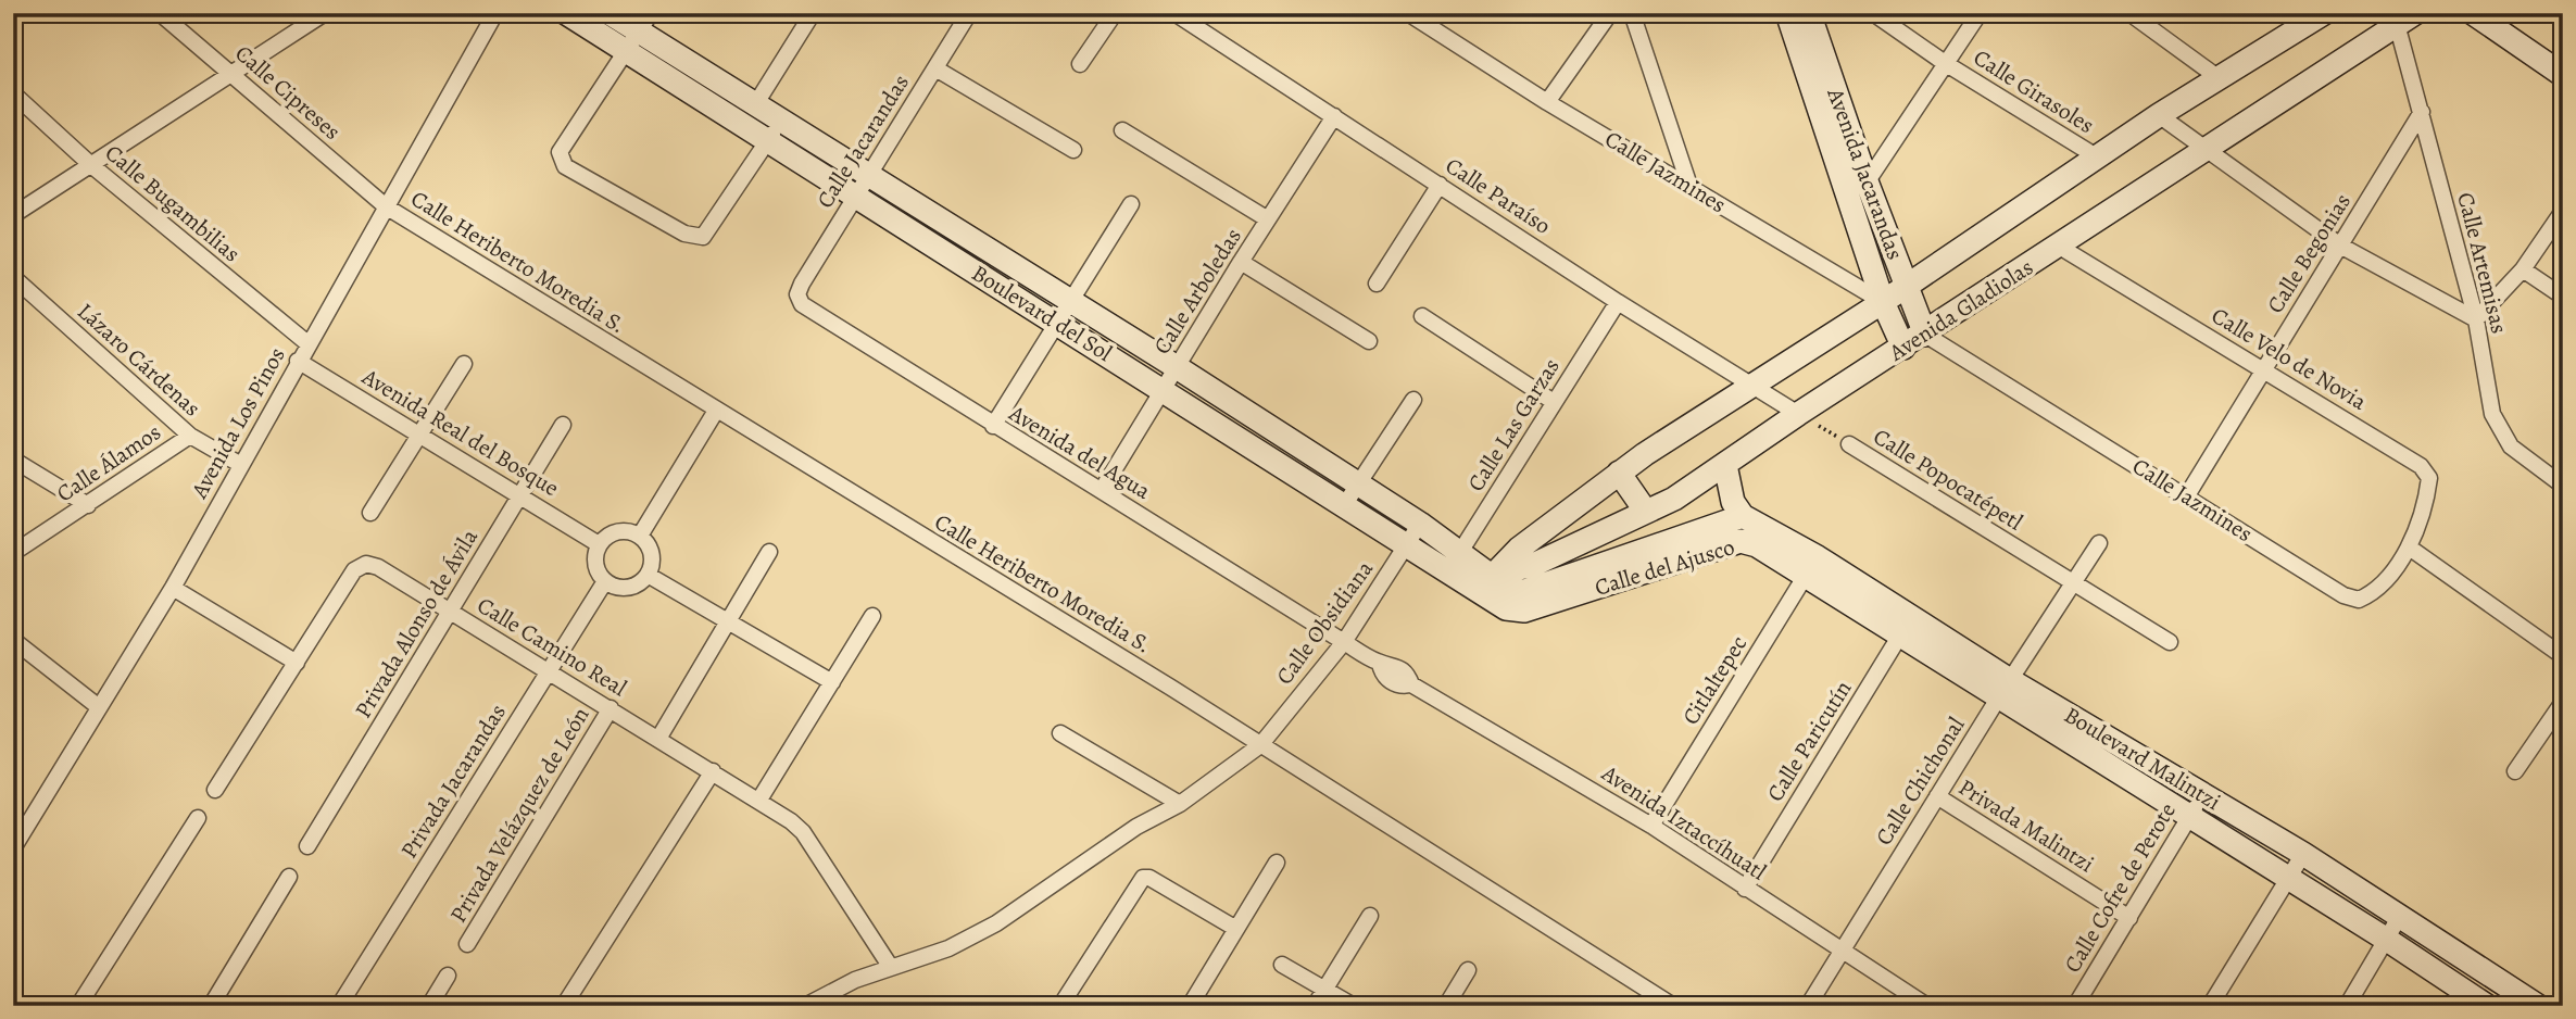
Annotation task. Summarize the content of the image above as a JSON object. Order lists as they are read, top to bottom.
{
  "streets": {
    "street": [
      "Calle Girasoles",
      "Calle Cipreses",
      "Calle Jacarandas",
      "Calle Jazmines",
      "Avenida Jacarandas",
      "Calle Paraíso",
      "Calle Bugambilias",
      "Calle Begonias",
      "Calle Heriberto Moredia S.",
      "Calle Artemisas",
      "Calle Arboledas",
      "Avenida Gladiolas",
      "Boulevard del Sol",
      "Calle Velo de Novia",
      "Lázaro Cárdenas",
      "Avenida Los Pinos",
      "Calle Las Garzas",
      "Avenida Real del Bosque",
      "Avenida del Agua",
      "Calle Álamos",
      "Calle Popocatépetl",
      "Calle del Ajusco",
      "Calle Obsidiana",
      "Privada Alonso de Ávila",
      "Calle Camino Real",
      "Citlaltepec",
      "Calle Paricutín",
      "Boulevard Malintzi",
      "Privada Jacarandas",
      "Calle Chichonal",
      "Privada Velázquez de León",
      "Avenida Iztaccíhuatl",
      "Privada Malintzi",
      "Calle Cofre de Perote"
    ]
  },
  "crossings": [
    ["Calle Cipreses", "Calle Heriberto Moredia S."],
    ["Calle Cipreses", "Avenida Los Pinos"],
    ["Calle Jacarandas", "Boulevard del Sol"],
    ["Calle Jacarandas", "Avenida del Agua"],
    ["Calle Jazmines", "Avenida Jacarandas"],
    ["Calle Jazmines", "Calle Begonias"],
    ["Calle Jazmines", "Avenida Gladiolas"],
    ["Calle Jazmines", "Calle Velo de Novia"],
    ["Avenida Jacarandas", "Avenida Gladiolas"],
    ["Calle Paraíso", "Calle Arboledas"],
    ["Calle Paraíso", "Avenida Gladiolas"],
    ["Calle Paraíso", "Calle Las Garzas"],
    ["Calle Paraíso", "Calle Popocatépetl"],
    ["Calle Bugambilias", "Avenida Los Pinos"],
    ["Calle Begonias", "Calle Artemisas"],
    ["Calle Begonias", "Calle Velo de Novia"],
    ["Calle Heriberto Moredia S.", "Avenida Los Pinos"],
    ["Calle Heriberto Moredia S.", "Calle Obsidiana"],
    ["Calle Artemisas", "Avenida Gladiolas"],
    ["Calle Arboledas", "Boulevard del Sol"],
    ["Calle Arboledas", "Avenida del Agua"],
    ["Avenida Gladiolas", "Boulevard del Sol"],
    ["Avenida Gladiolas", "Calle Velo de Novia"],
    ["Avenida Gladiolas", "Calle Las Garzas"],
    ["Avenida Gladiolas", "Calle Popocatépetl"],
    ["Avenida Gladiolas", "Calle del Ajusco"],
    ["Boulevard del Sol", "Calle Las Garzas"],
    ["Boulevard del Sol", "Calle del Ajusco"],
    ["Boulevard del Sol", "Calle Obsidiana"],
    ["Lázaro Cárdenas", "Avenida Los Pinos"],
    ["Lázaro Cárdenas", "Calle Álamos"],
    ["Avenida Los Pinos", "Avenida Real del Bosque"],
    ["Avenida Real del Bosque", "Privada Alonso de Ávila"],
    ["Avenida Real del Bosque", "Privada Jacarandas"],
    ["Avenida del Agua", "Calle Obsidiana"],
    ["Avenida del Agua", "Avenida Iztaccíhuatl"],
    ["Calle Popocatépetl", "Calle Chichonal"],
    ["Calle del Ajusco", "Citlaltepec"],
    ["Calle del Ajusco", "Boulevard Malintzi"],
    ["Calle Obsidiana", "Calle Camino Real"],
    ["Calle Obsidiana", "Avenida Iztaccíhuatl"],
    ["Privada Alonso de Ávila", "Calle Camino Real"],
    ["Calle Camino Real", "Privada Jacarandas"],
    ["Calle Camino Real", "Privada Velázquez de León"],
    ["Citlaltepec", "Boulevard Malintzi"],
    ["Citlaltepec", "Avenida Iztaccíhuatl"],
    ["Calle Paricutín", "Boulevard Malintzi"],
    ["Calle Paricutín", "Avenida Iztaccíhuatl"],
    ["Boulevard Malintzi", "Calle Chichonal"],
    ["Boulevard Malintzi", "Calle Cofre de Perote"],
    ["Calle Chichonal", "Avenida Iztaccíhuatl"],
    ["Calle Chichonal", "Privada Malintzi"],
    ["Privada Malintzi", "Calle Cofre de Perote"]
  ]
}
